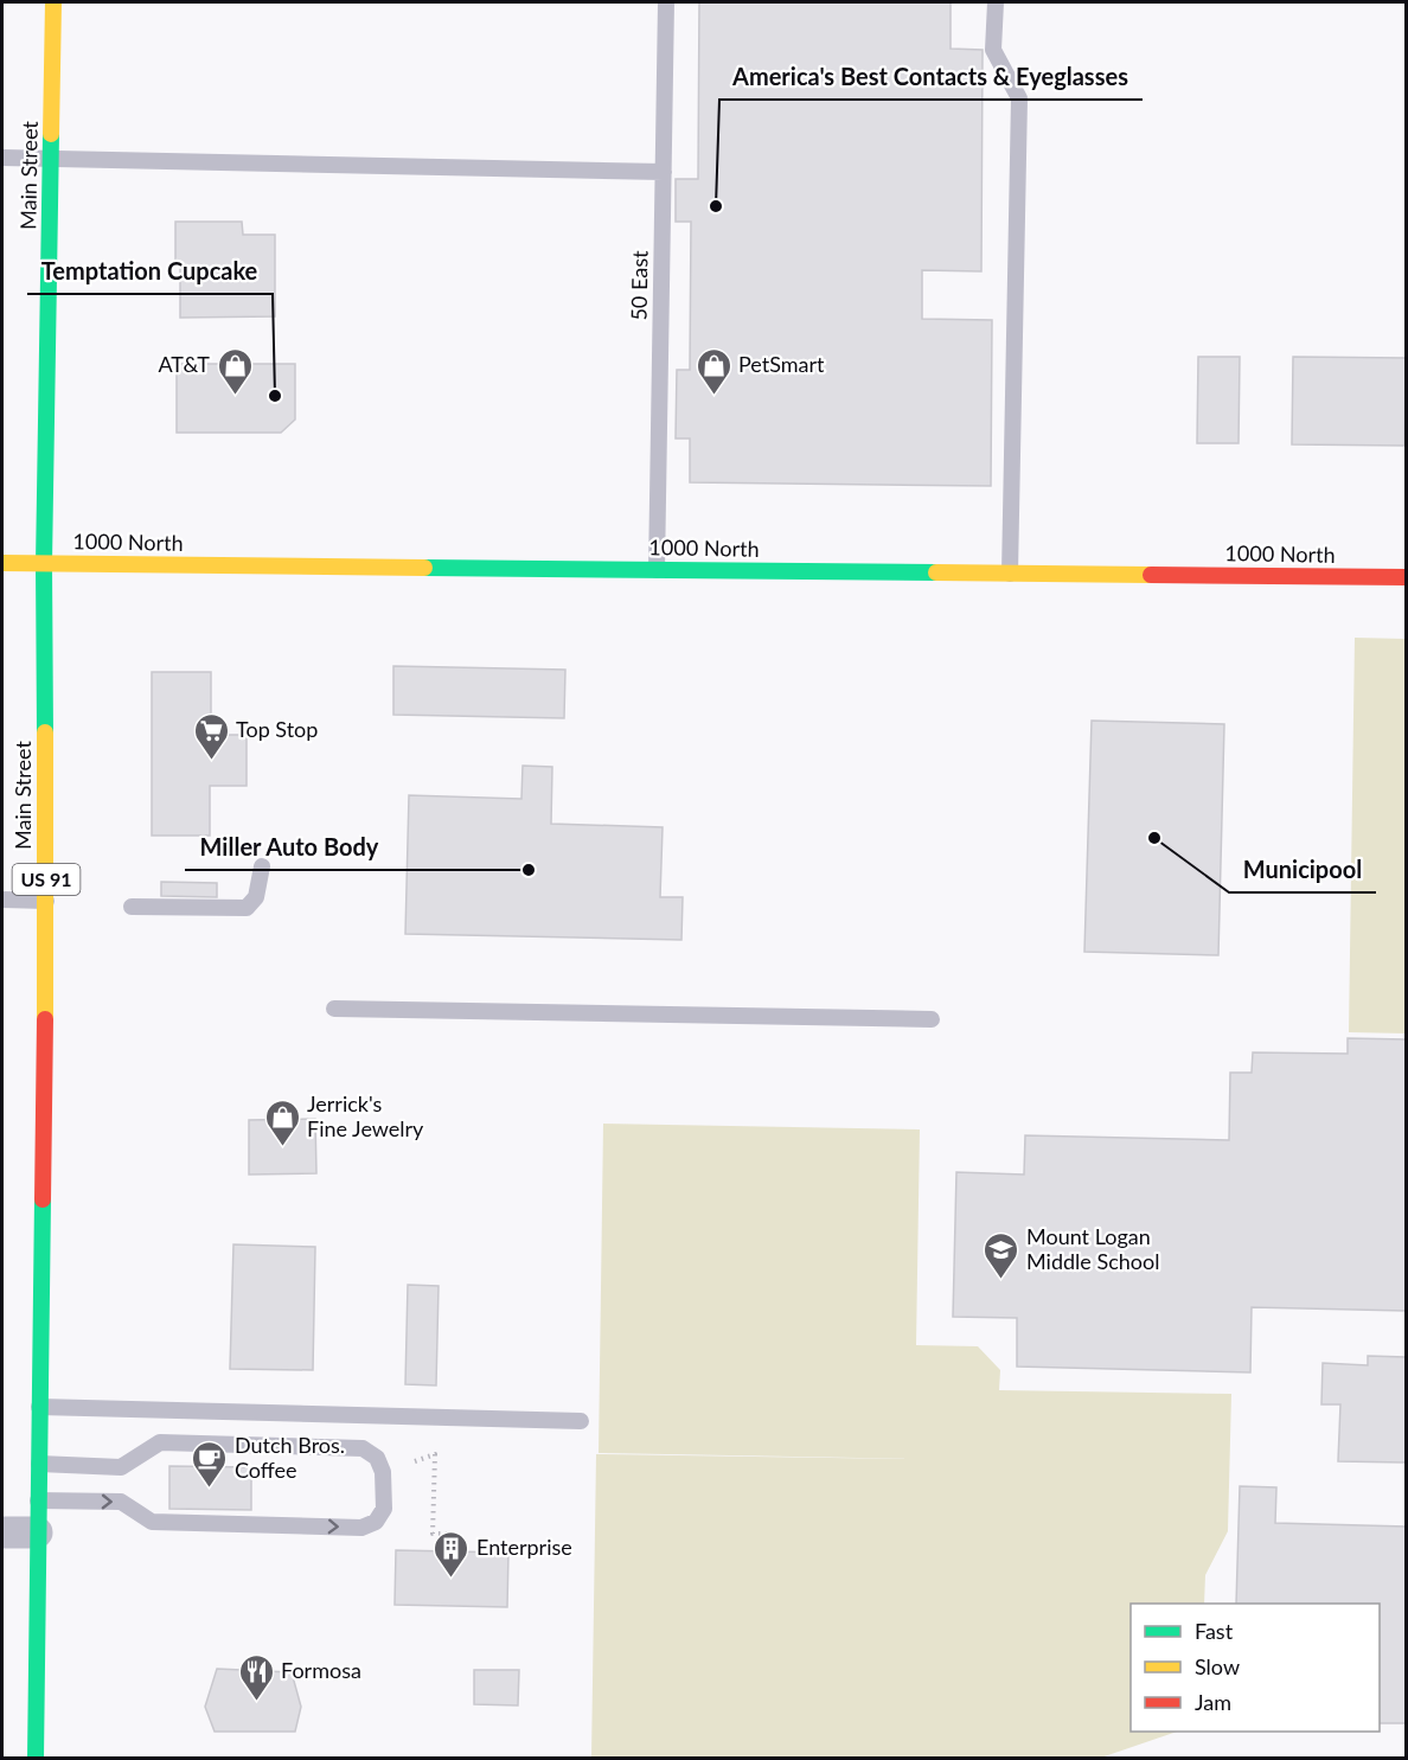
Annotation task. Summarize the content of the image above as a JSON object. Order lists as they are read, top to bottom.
{
  "streets": {
    "main road": ["Main Street", "1000 North", "US 91"],
    "lane": ["50 East"]
  },
  "crossings": [
    ["Main Street", "1000 North"],
    ["50 East", "1000 North"]
  ],
  "places": {
    "other": [
      "America's Best Contacts & Eyeglasses",
      "Temptation Cupcake",
      "Municipool",
      "Miller Auto Body"
    ],
    "shop": ["AT&T", "PetSmart", "Jerrick's Fine Jewelry"],
    "supermarket": ["Top Stop"],
    "school or university": ["Mount Logan Middle School"],
    "cafe": ["Dutch Bros. Coffee"],
    "building": ["Enterprise"],
    "restaurant": ["Formosa"]
  },
  "legend": ["Fast", "Slow", "Jam"]
}
